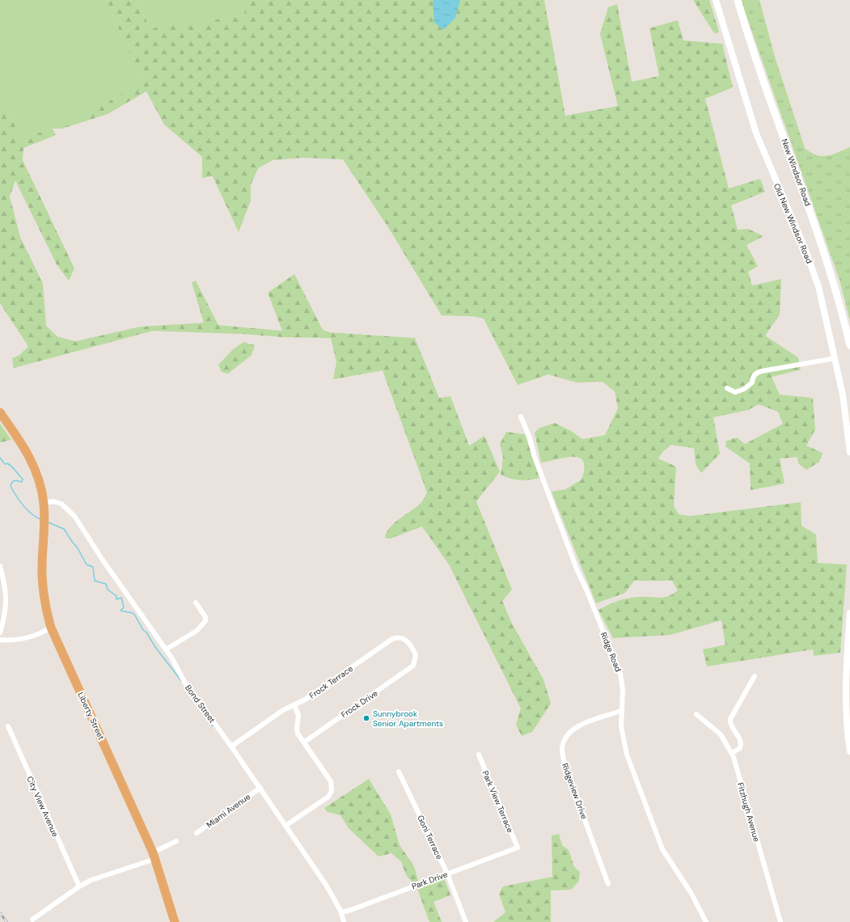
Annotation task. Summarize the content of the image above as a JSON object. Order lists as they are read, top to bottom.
{
  "streets": {
    "highway": ["Liberty Street"],
    "main road": ["New Windsor Road"],
    "street": [
      "Old New Windsor Road",
      "Ridge Road",
      "Frock Terrace",
      "Bond Street",
      "Frock Drive",
      "Ridgeview Drive",
      "Park View Terrace",
      "City View Avenue",
      "Miami Avenue",
      "Fitzhugh Avenue",
      "Goni Terrace",
      "Park Drive"
    ]
  },
  "crossings": [
    ["Ridge Road", "Ridgeview Drive"],
    ["Frock Terrace", "Bond Street"],
    ["Frock Terrace", "Frock Drive"],
    ["Bond Street", "Liberty Street"],
    ["Bond Street", "Miami Avenue"],
    ["Bond Street", "Park Drive"],
    ["Park View Terrace", "Park Drive"],
    ["Goni Terrace", "Park Drive"]
  ],
  "places": ["Sunnybrook Senior Apartments"]
}
